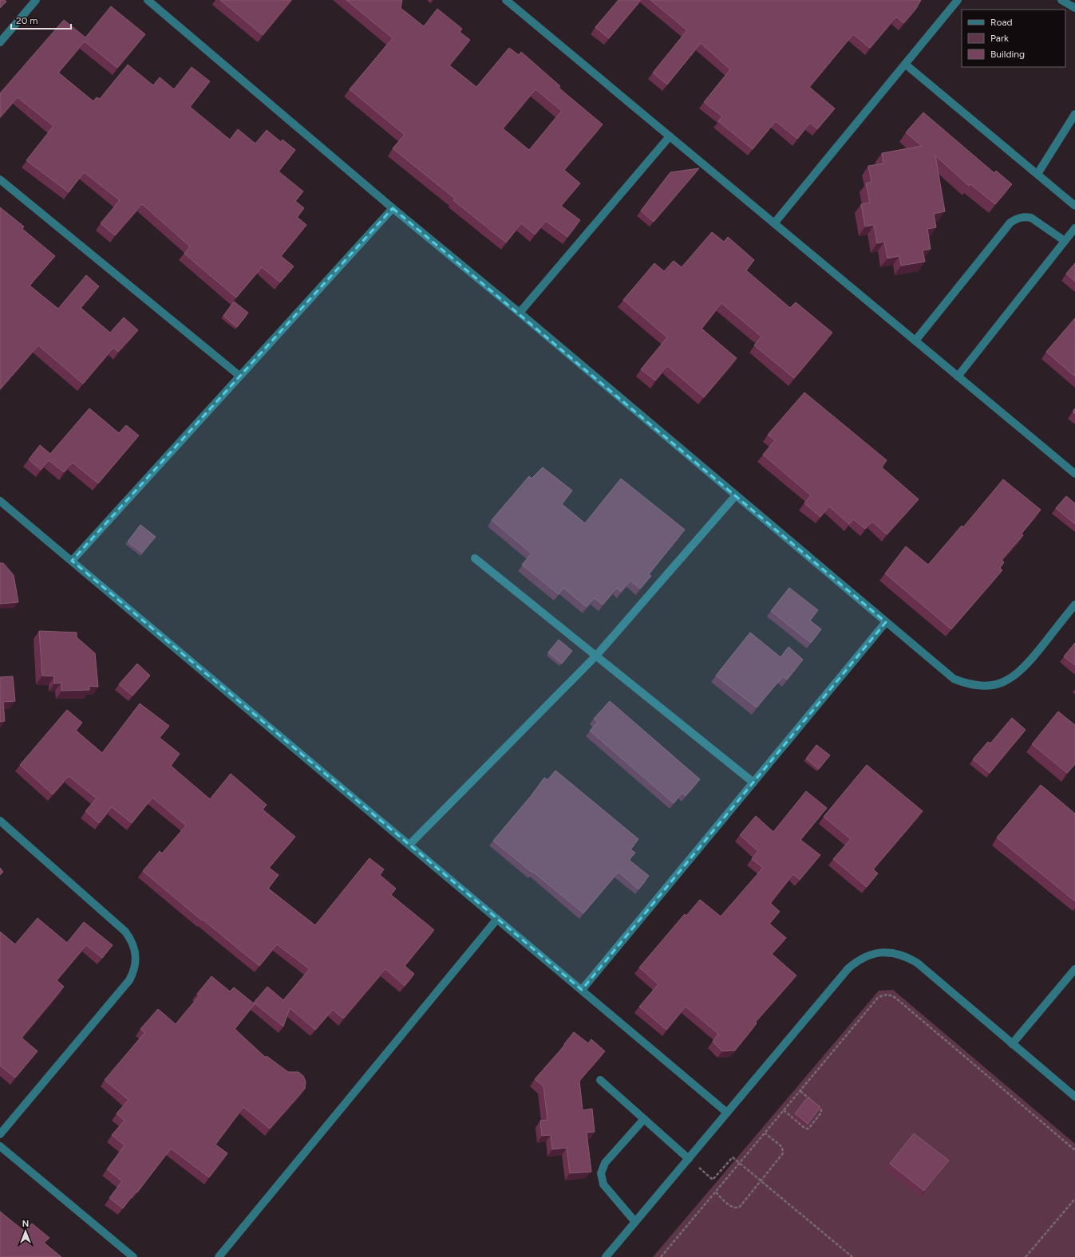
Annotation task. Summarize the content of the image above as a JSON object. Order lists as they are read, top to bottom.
{
  "legend": ["Road", "Park", "Building"],
  "scale_bar": "20 m",
  "north": "top"
}
